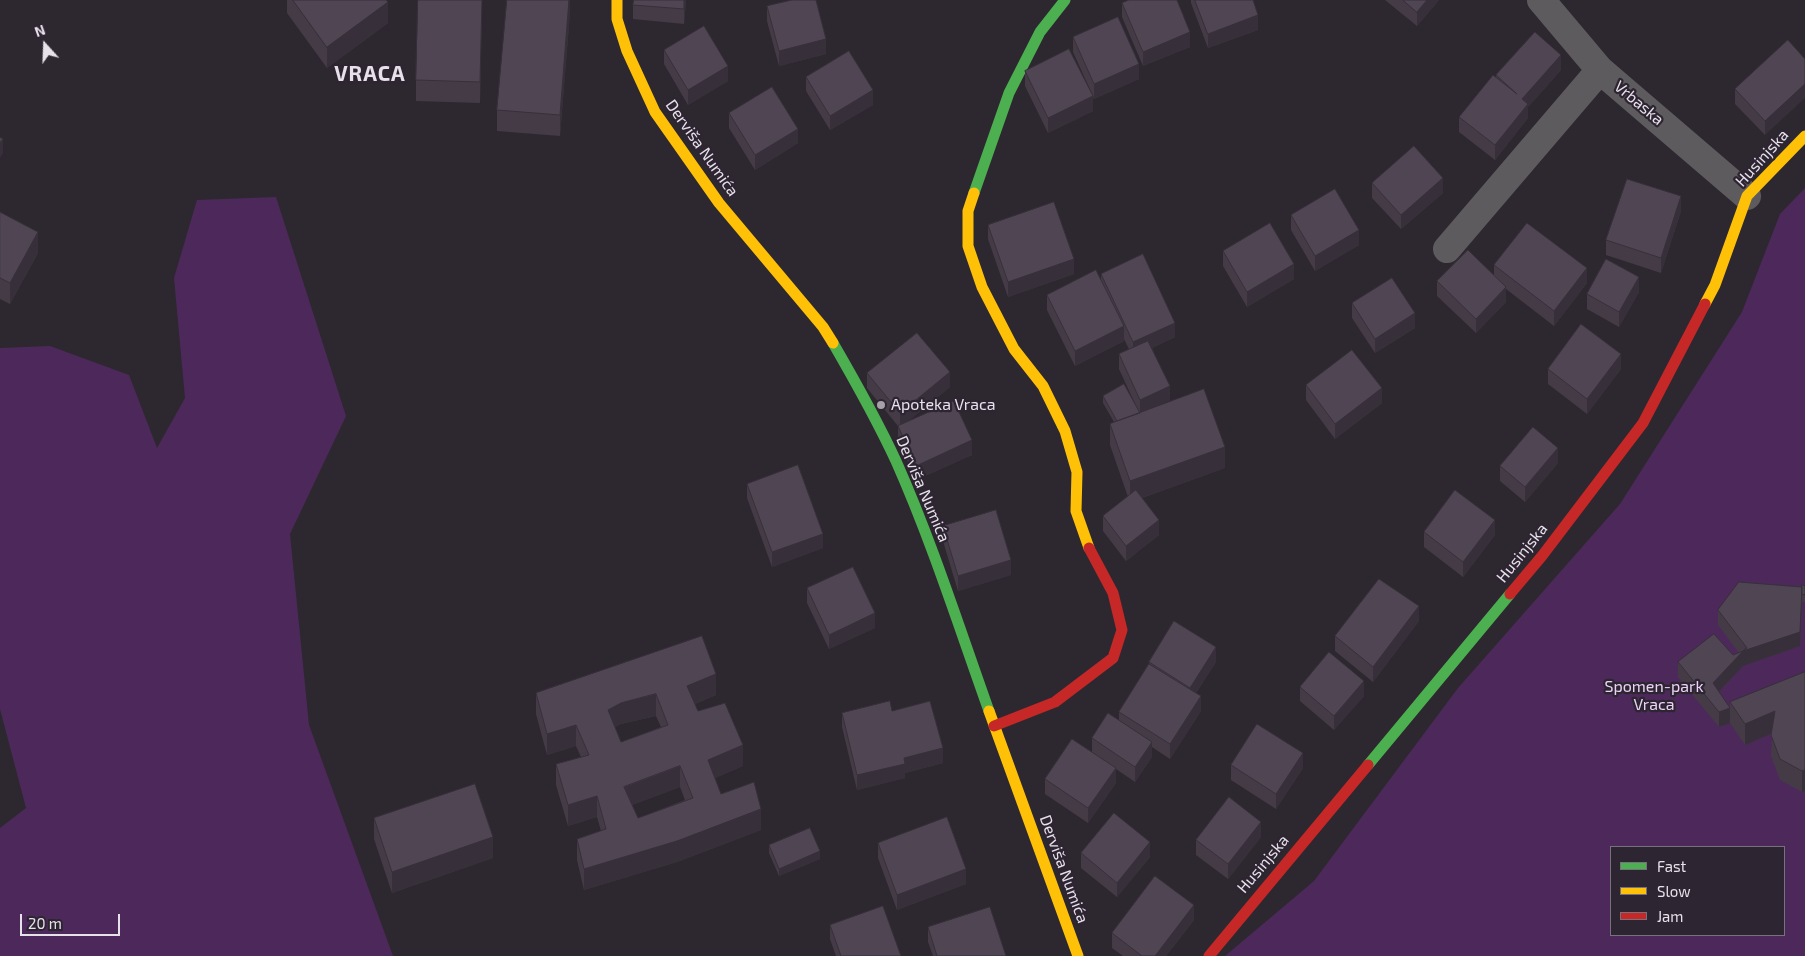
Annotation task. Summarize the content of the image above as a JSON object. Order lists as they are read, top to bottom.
{
  "streets": {
    "street": ["Vrbaska", "Derviša Numića", "Husinjska"]
  },
  "crossings": [
    ["Vrbaska", "Husinjska"]
  ],
  "districts": ["VRACA"],
  "parks": ["Spomen-park Vraca"],
  "places": ["Apoteka Vraca"],
  "legend": ["Fast", "Slow", "Jam"],
  "scale_bar": "20 m",
  "north": "top"
}
